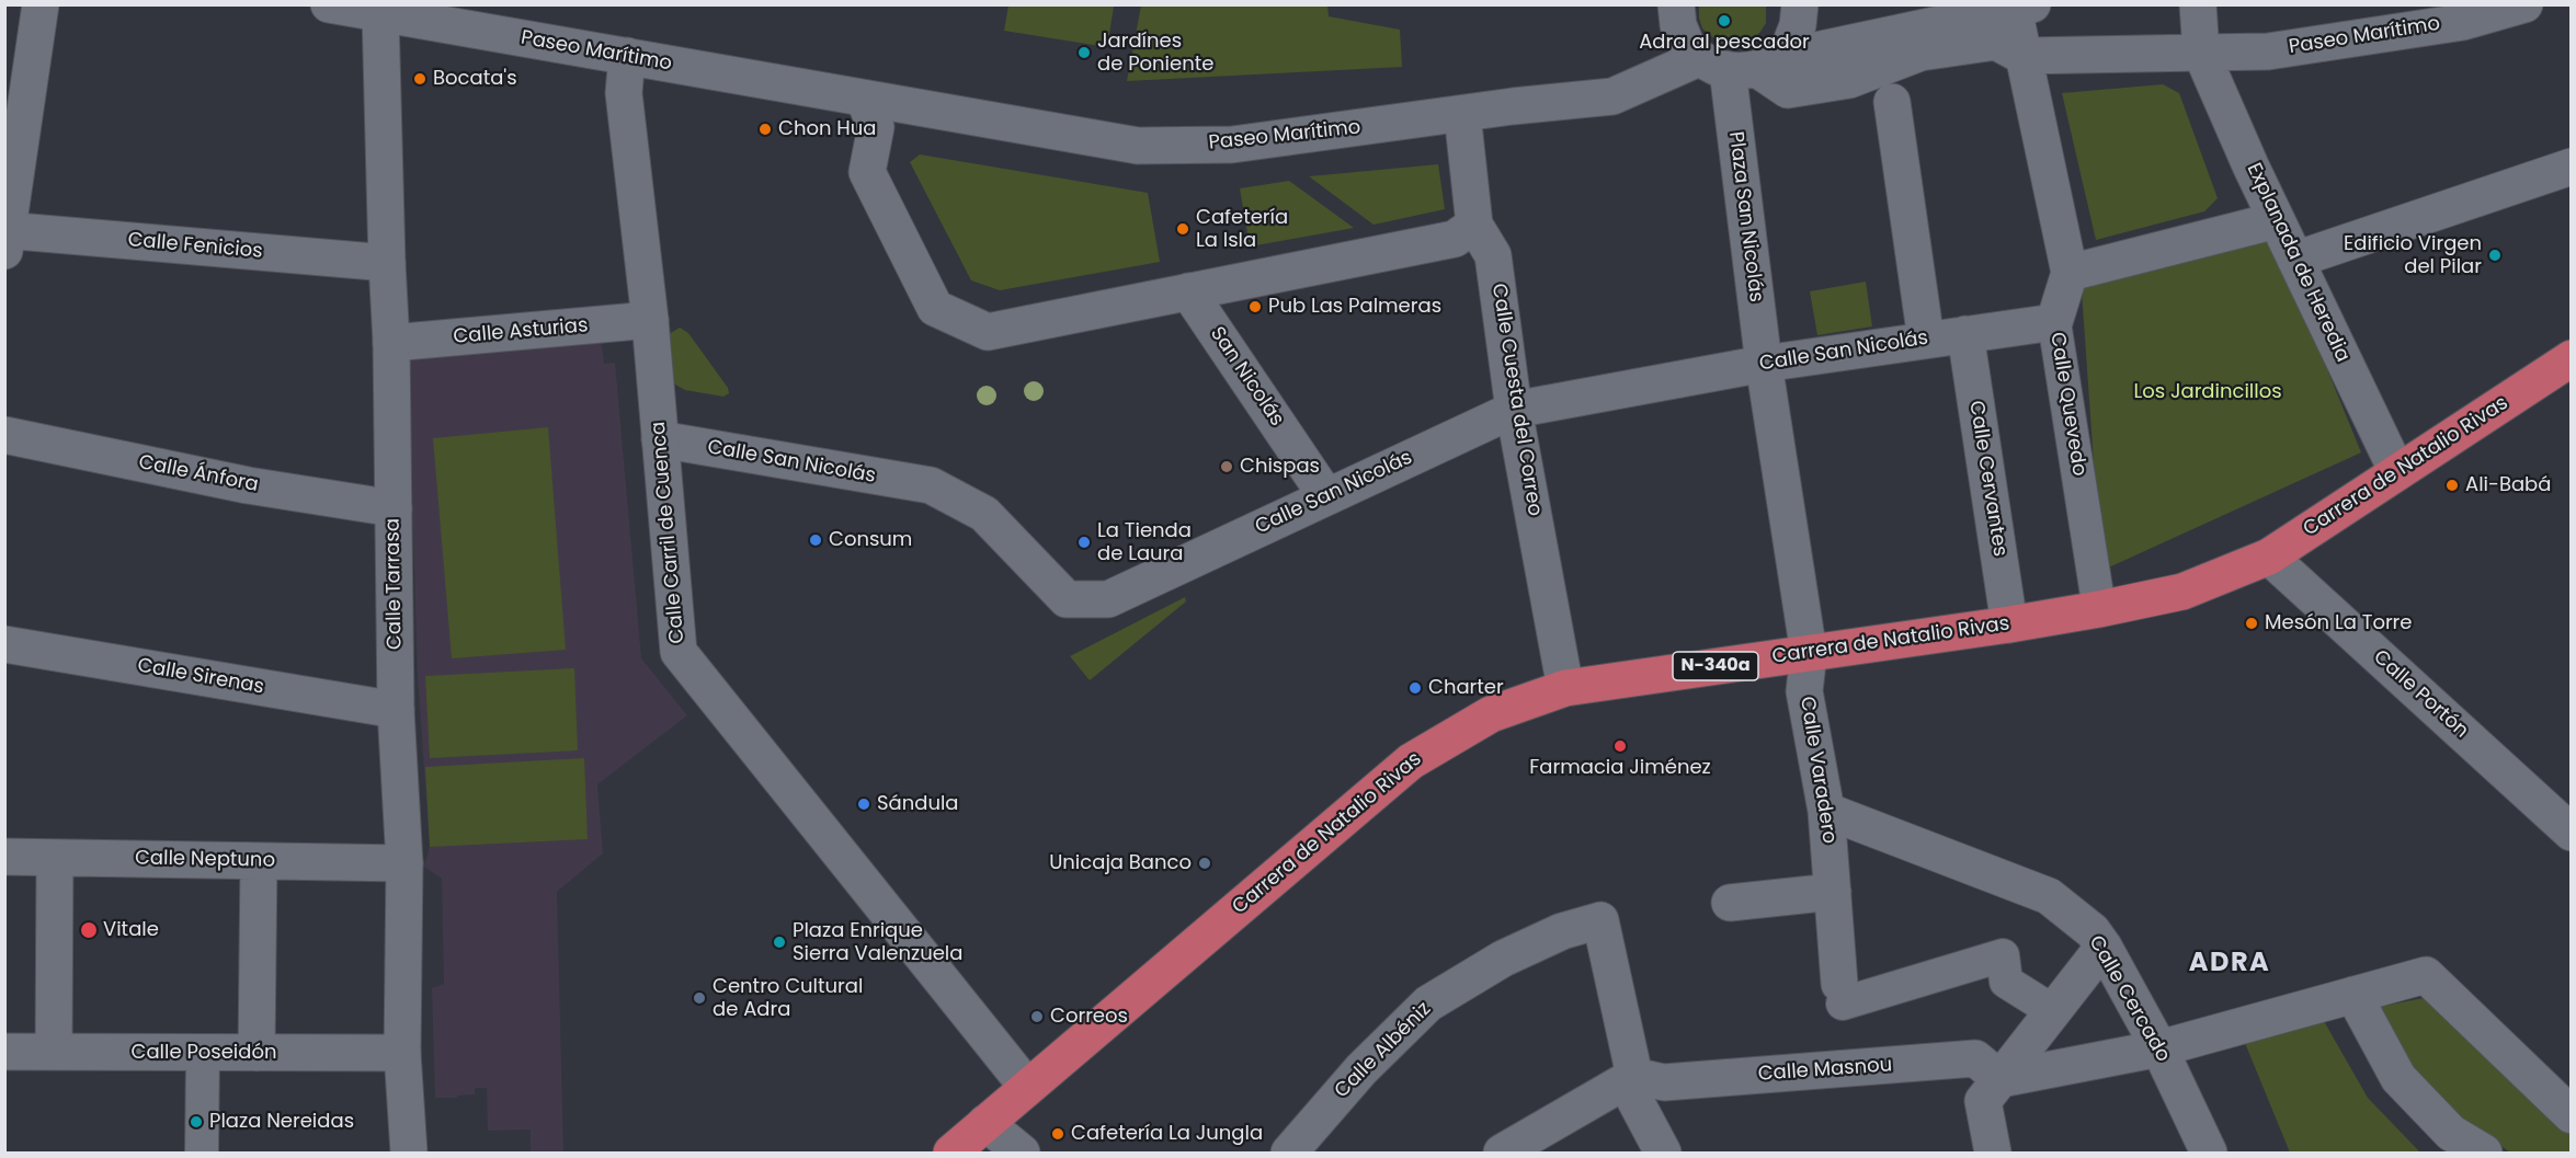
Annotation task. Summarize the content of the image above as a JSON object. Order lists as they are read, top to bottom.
{
  "streets": {
    "highway": ["Carrera de Natalio Rivas", "N-340a"],
    "street": [
      "Paseo Marítimo",
      "Plaza San Nicolás",
      "Calle Fenicios",
      "Explanada de Heredia",
      "Calle Asturias",
      "Calle San Nicolás",
      "San Nicolás",
      "Calle Cuesta del Correo",
      "Calle Quevedo",
      "Calle Ánfora",
      "Calle Cervantes",
      "Calle Carril de Cuenca",
      "Calle Tarrasa",
      "Calle Sirenas",
      "Calle Portón",
      "Calle Varadero",
      "Calle Neptuno",
      "Calle Cercado",
      "Calle Albéniz",
      "Calle Poseidón",
      "Calle Masnou"
    ]
  },
  "crossings": [
    ["Paseo Marítimo", "Plaza San Nicolás"],
    ["Paseo Marítimo", "Explanada de Heredia"],
    ["Paseo Marítimo", "Calle Cuesta del Correo"],
    ["Paseo Marítimo", "Calle Quevedo"],
    ["Paseo Marítimo", "Calle Carril de Cuenca"],
    ["Paseo Marítimo", "Calle Tarrasa"],
    ["Plaza San Nicolás", "Calle San Nicolás"],
    ["Plaza San Nicolás", "Calle Varadero"],
    ["Calle Fenicios", "Calle Tarrasa"],
    ["Explanada de Heredia", "Carrera de Natalio Rivas"],
    ["Calle Asturias", "Calle Carril de Cuenca"],
    ["Calle Asturias", "Calle Tarrasa"],
    ["Calle San Nicolás", "San Nicolás"],
    ["Calle San Nicolás", "Calle Cuesta del Correo"],
    ["Calle San Nicolás", "Calle Quevedo"],
    ["Calle San Nicolás", "Calle Cervantes"],
    ["Calle San Nicolás", "Calle Carril de Cuenca"],
    ["Calle San Nicolás", "Calle Varadero"],
    ["Calle Cuesta del Correo", "Carrera de Natalio Rivas"],
    ["Calle Quevedo", "Carrera de Natalio Rivas"],
    ["Carrera de Natalio Rivas", "Calle Cervantes"],
    ["Carrera de Natalio Rivas", "Calle Carril de Cuenca"],
    ["Carrera de Natalio Rivas", "Calle Portón"],
    ["Carrera de Natalio Rivas", "Calle Varadero"],
    ["Calle Ánfora", "Calle Tarrasa"],
    ["Calle Tarrasa", "Calle Sirenas"],
    ["Calle Tarrasa", "Calle Neptuno"],
    ["Calle Tarrasa", "Calle Poseidón"],
    ["Calle Varadero", "Calle Cercado"],
    ["Calle Albéniz", "Calle Masnou"]
  ],
  "districts": ["ADRA"],
  "parks": ["Los Jardincillos"],
  "places": [
    "Adra al pescador",
    "Jardínes de Poniente",
    "Bocata's",
    "Chon Hua",
    "Cafetería La Isla",
    "Edificio Virgen del Pilar",
    "Pub Las Palmeras",
    "Chispas",
    "Ali-Babá",
    "Consum",
    "La Tienda de Laura",
    "Mesón La Torre",
    "Charter",
    "Farmacia Jiménez",
    "Sándula",
    "Unicaja Banco",
    "Vitale",
    "Plaza Enrique Sierra Valenzuela",
    "Centro Cultural de Adra",
    "Correos",
    "Plaza Nereidas",
    "Cafetería La Jungla"
  ]
}
